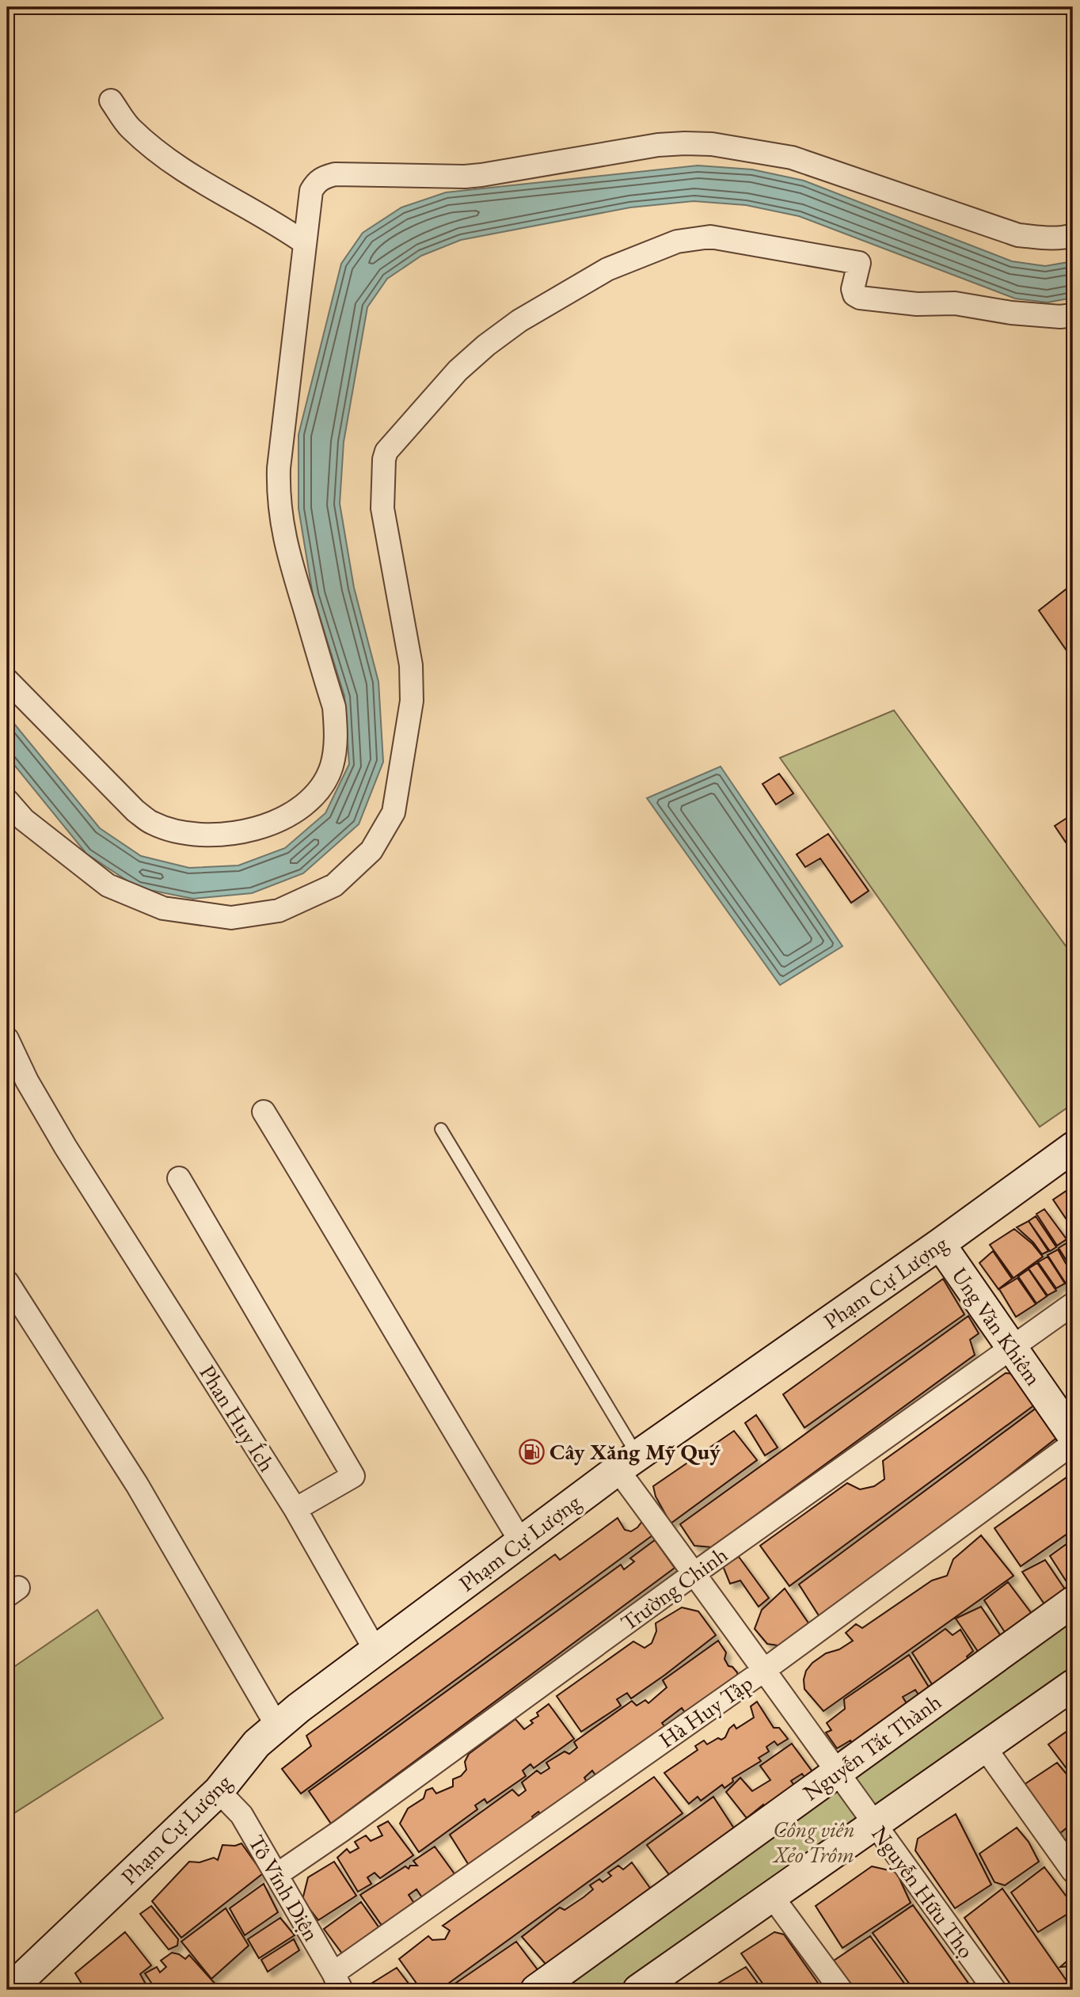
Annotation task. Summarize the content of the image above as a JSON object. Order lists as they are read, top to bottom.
{
  "streets": {
    "street": [
      "Phạm Cự Lượng",
      "Ung Văn Khiêm",
      "Phan Huy Ích",
      "Trường Chinh",
      "Hà Huy Tập",
      "Nguyễn Tất Thành",
      "Tô Vĩnh Diện",
      "Nguyễn Hữu Thọ"
    ]
  },
  "crossings": [
    ["Phạm Cự Lượng", "Ung Văn Khiêm"],
    ["Phạm Cự Lượng", "Phan Huy Ích"],
    ["Phạm Cự Lượng", "Tô Vĩnh Diện"],
    ["Phạm Cự Lượng", "Nguyễn Hữu Thọ"],
    ["Ung Văn Khiêm", "Trường Chinh"],
    ["Trường Chinh", "Tô Vĩnh Diện"],
    ["Trường Chinh", "Nguyễn Hữu Thọ"],
    ["Hà Huy Tập", "Tô Vĩnh Diện"],
    ["Hà Huy Tập", "Nguyễn Hữu Thọ"],
    ["Nguyễn Tất Thành", "Nguyễn Hữu Thọ"]
  ],
  "parks": ["Công viên Xẻo Trôm"],
  "places": {
    "fuel station": ["Cây Xăng Mỹ Quý"]
  }
}
